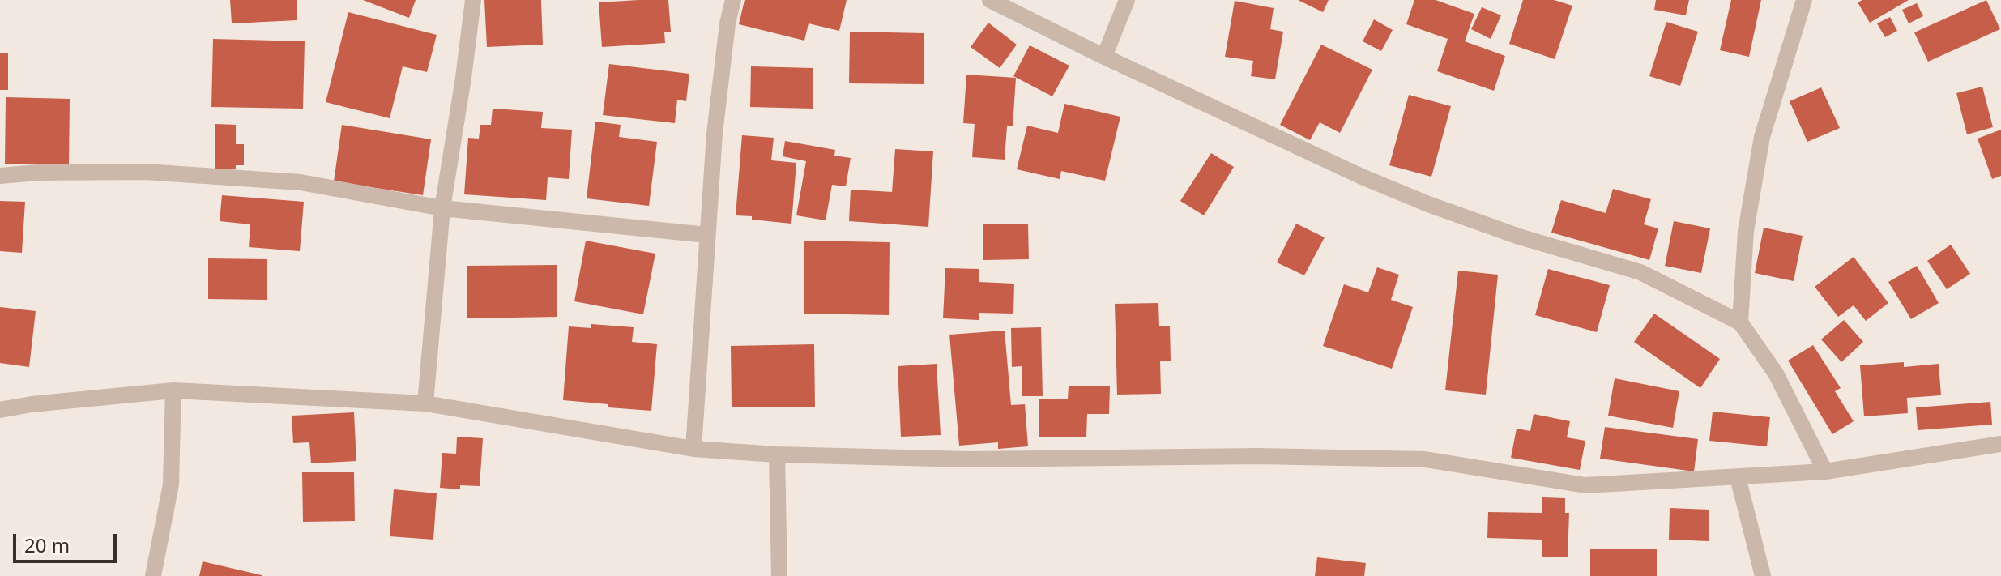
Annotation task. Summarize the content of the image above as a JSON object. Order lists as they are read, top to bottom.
{
  "scale_bar": "20 m"
}
